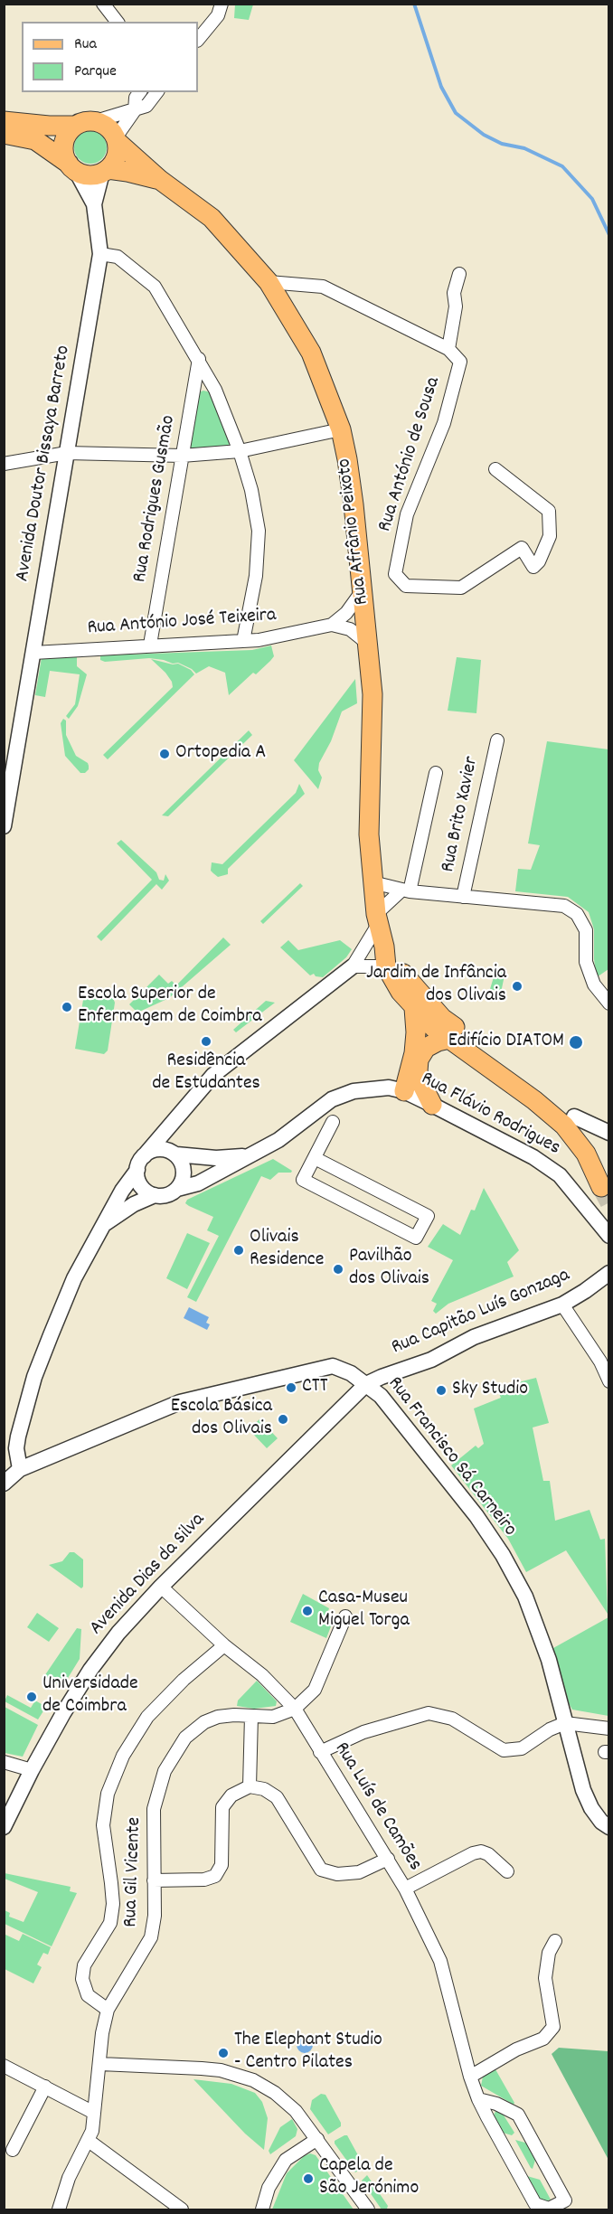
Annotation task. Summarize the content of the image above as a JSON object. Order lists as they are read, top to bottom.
{
  "streets": {
    "main road": ["Rua Afrânio Peixoto"],
    "street": [
      "Rua António de Sousa",
      "Avenida Doutor Bissaya Barreto",
      "Rua Rodrigues Gusmão",
      "Rua António José Teixeira",
      "Rua Brito Xavier",
      "Rua Flávio Rodrigues",
      "Rua Capitão Luís Gonzaga",
      "Rua Francisco Sá Carneiro",
      "Avenida Dias da Silva",
      "Rua Luís de Camões",
      "Rua Gil Vicente"
    ]
  },
  "crossings": [
    ["Avenida Doutor Bissaya Barreto", "Rua Afrânio Peixoto"],
    ["Avenida Doutor Bissaya Barreto", "Rua António José Teixeira"],
    ["Rua Rodrigues Gusmão", "Rua António José Teixeira"],
    ["Rua Capitão Luís Gonzaga", "Rua Francisco Sá Carneiro"],
    ["Rua Capitão Luís Gonzaga", "Avenida Dias da Silva"],
    ["Rua Francisco Sá Carneiro", "Avenida Dias da Silva"],
    ["Avenida Dias da Silva", "Rua Luís de Camões"],
    ["Rua Luís de Camões", "Rua Gil Vicente"]
  ],
  "places": [
    "Ortopedia A",
    "Jardim de Infância dos Olivais",
    "Escola Superior de Enfermagem de Coimbra",
    "Residência de Estudantes",
    "Edifício DIATOM",
    "Olivais Residence",
    "Pavilhão dos Olivais",
    "CTT",
    "Sky Studio",
    "Escola Básica dos Olivais",
    "Casa-Museu Miguel Torga",
    "Universidade de Coimbra",
    "The Elephant Studio - Centro Pilates",
    "Capela de São Jerónimo"
  ],
  "legend": ["Rua", "Parque"]
}
